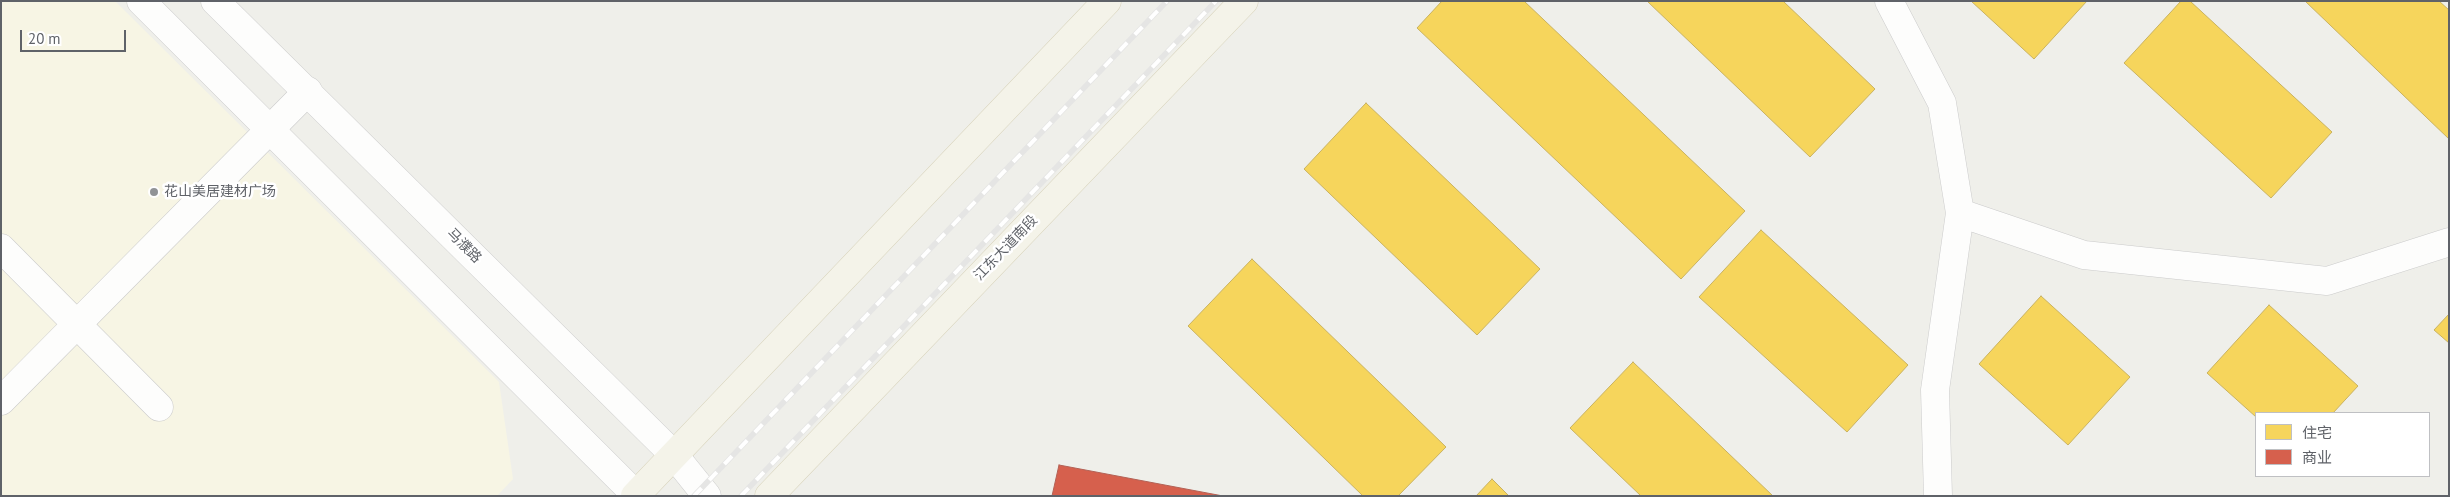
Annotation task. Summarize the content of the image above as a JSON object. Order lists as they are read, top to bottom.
{
  "streets": {
    "main road": ["江东大道南段"],
    "street": ["马濮路"]
  },
  "places": ["花山美居建材广场"],
  "legend": ["住宅", "商业"],
  "scale_bar": "20 m"
}
